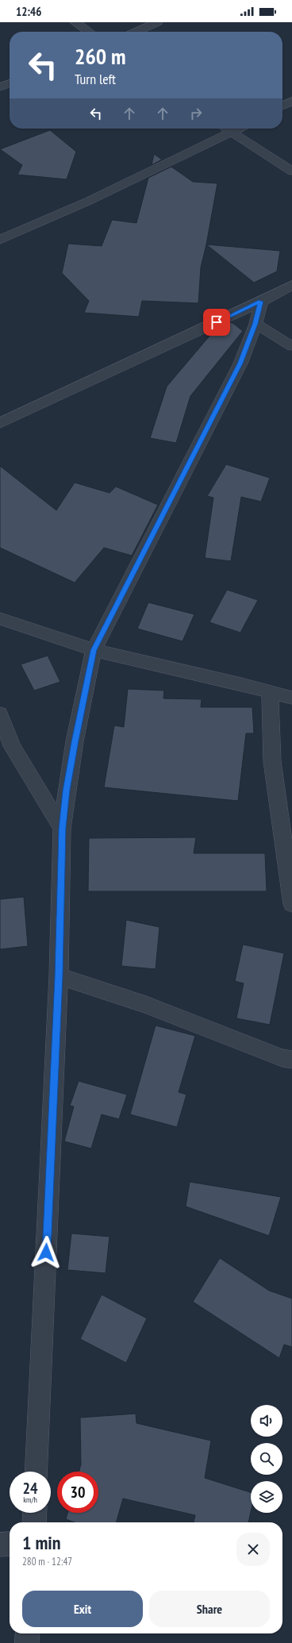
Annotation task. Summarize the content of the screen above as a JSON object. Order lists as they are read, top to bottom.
{
  "page": {
    "status": "12:46",
    "turn": ["260 m", "Turn left"],
    "speed": "24 km/h",
    "limit": "30",
    "heading": ["1 min", "280 m · 12:47"],
    "buttons": ["Exit", "Share"]
  }
}
